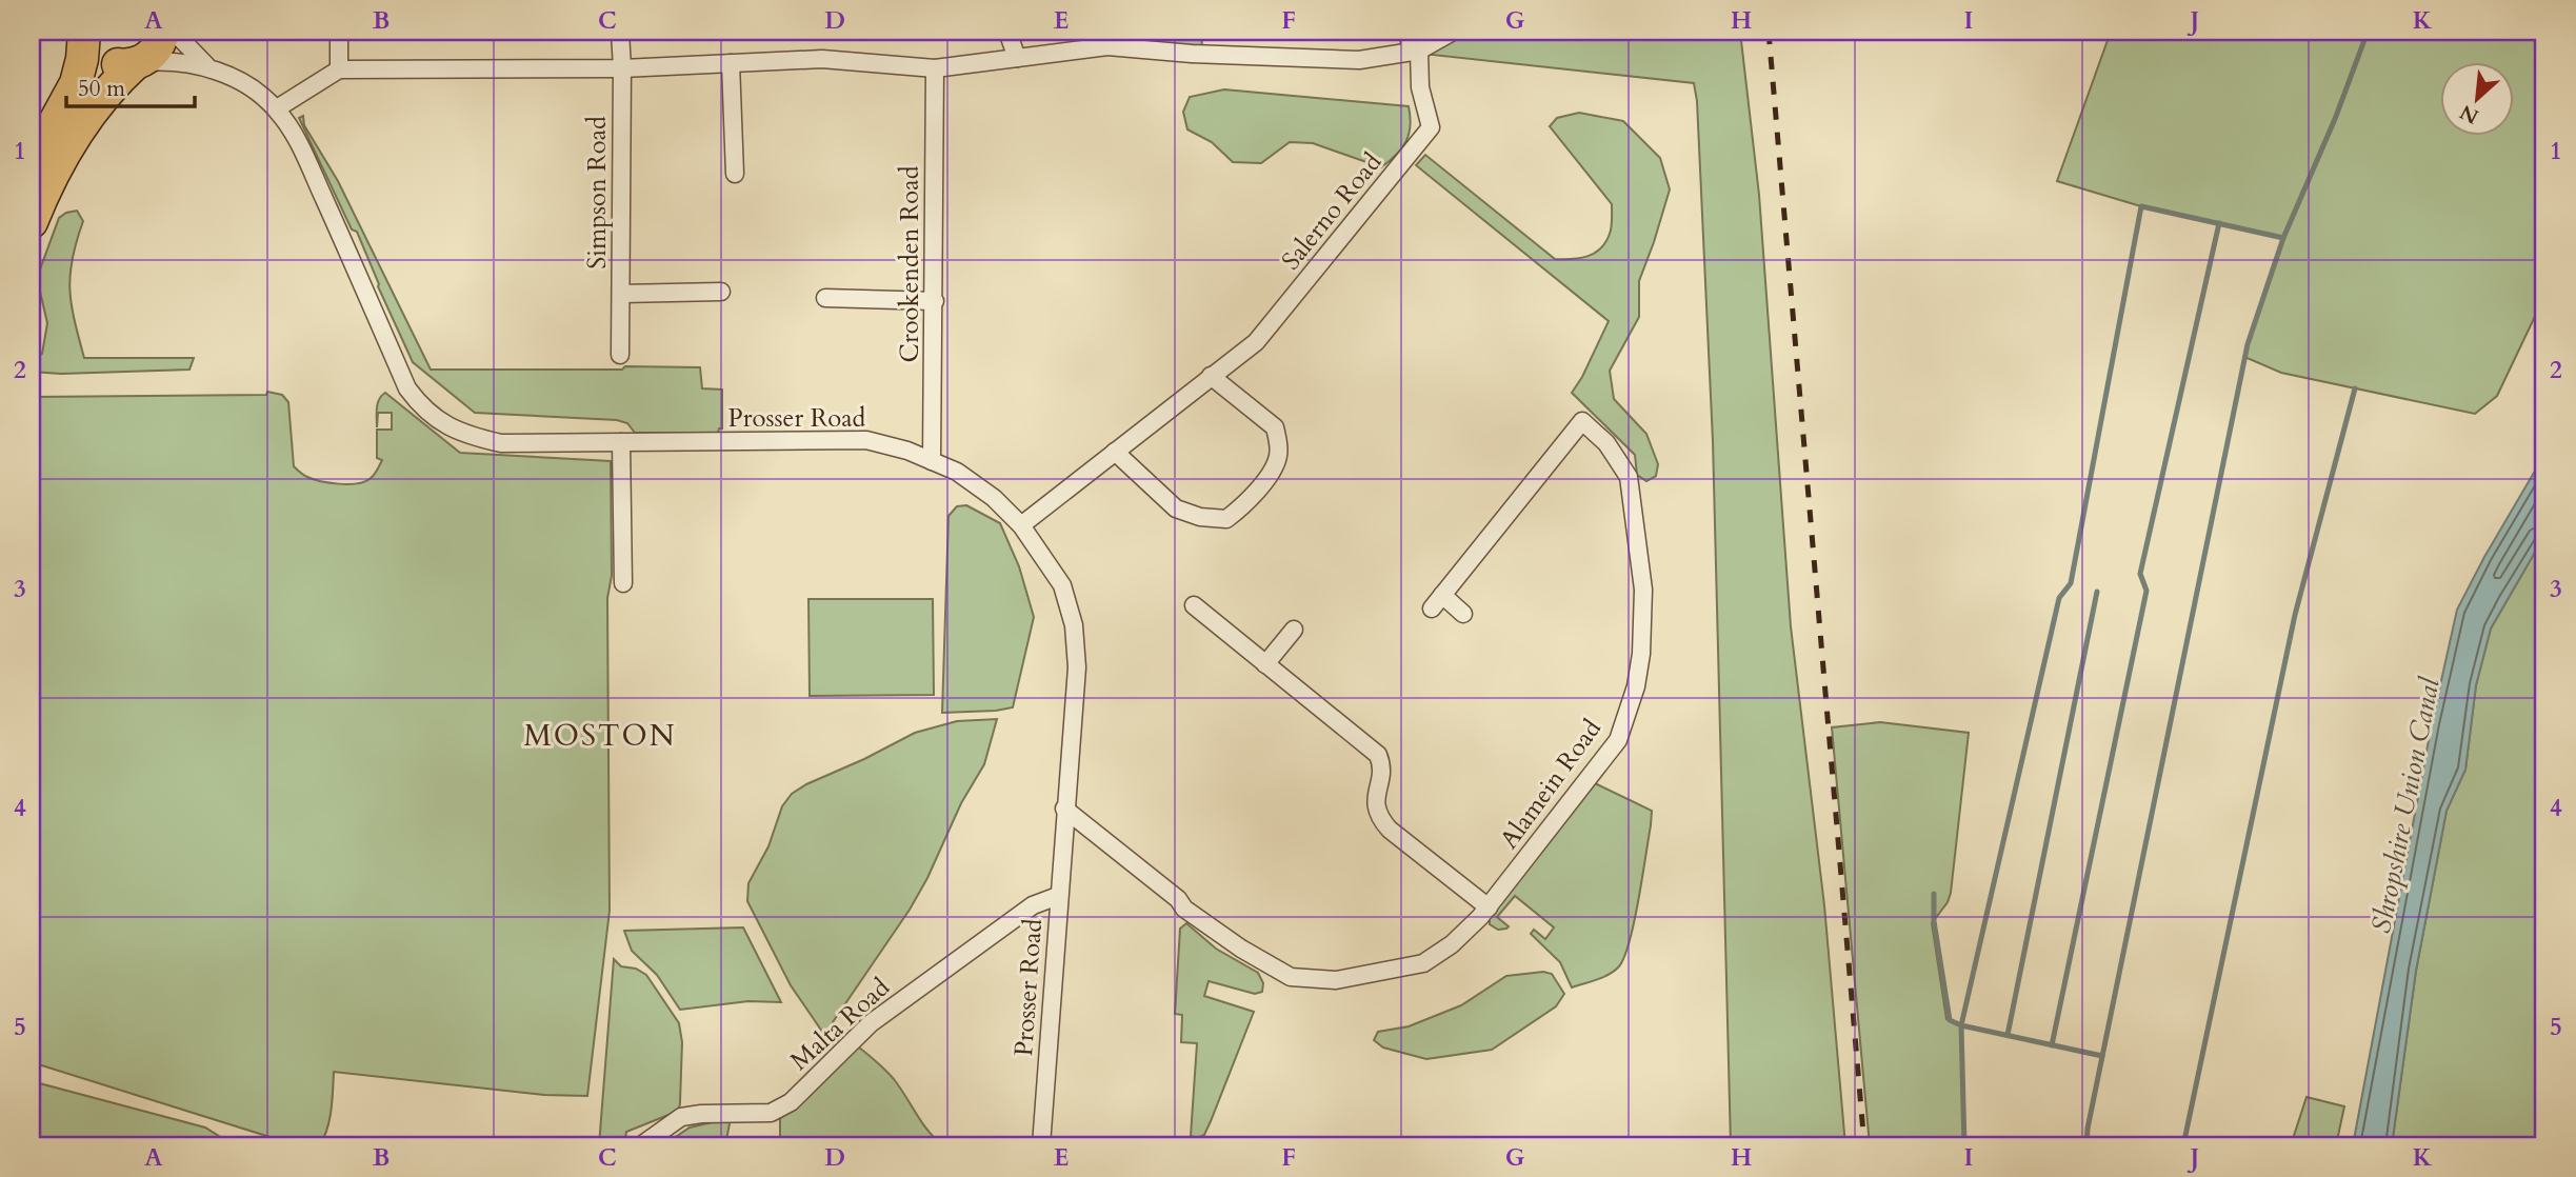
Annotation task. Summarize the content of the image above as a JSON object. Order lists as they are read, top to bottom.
{
  "streets": {
    "street": [
      "Simpson Road",
      "Salerno Road",
      "Crookenden Road",
      "Prosser Road",
      "Alamein Road",
      "Malta Road"
    ]
  },
  "crossings": [
    ["Salerno Road", "Prosser Road"],
    ["Crookenden Road", "Prosser Road"],
    ["Prosser Road", "Alamein Road"],
    ["Prosser Road", "Malta Road"]
  ],
  "districts": ["MOSTON"],
  "water": ["Shropshire Union Canal"],
  "scale_bar": "50 m",
  "north": "bottom left",
  "grid": {
    "columns": [
      "A",
      "B",
      "C",
      "D",
      "E",
      "F",
      "G",
      "H",
      "I",
      "J",
      "K"
    ],
    "rows": [
      "1",
      "2",
      "3",
      "4",
      "5"
    ]
  }
}
